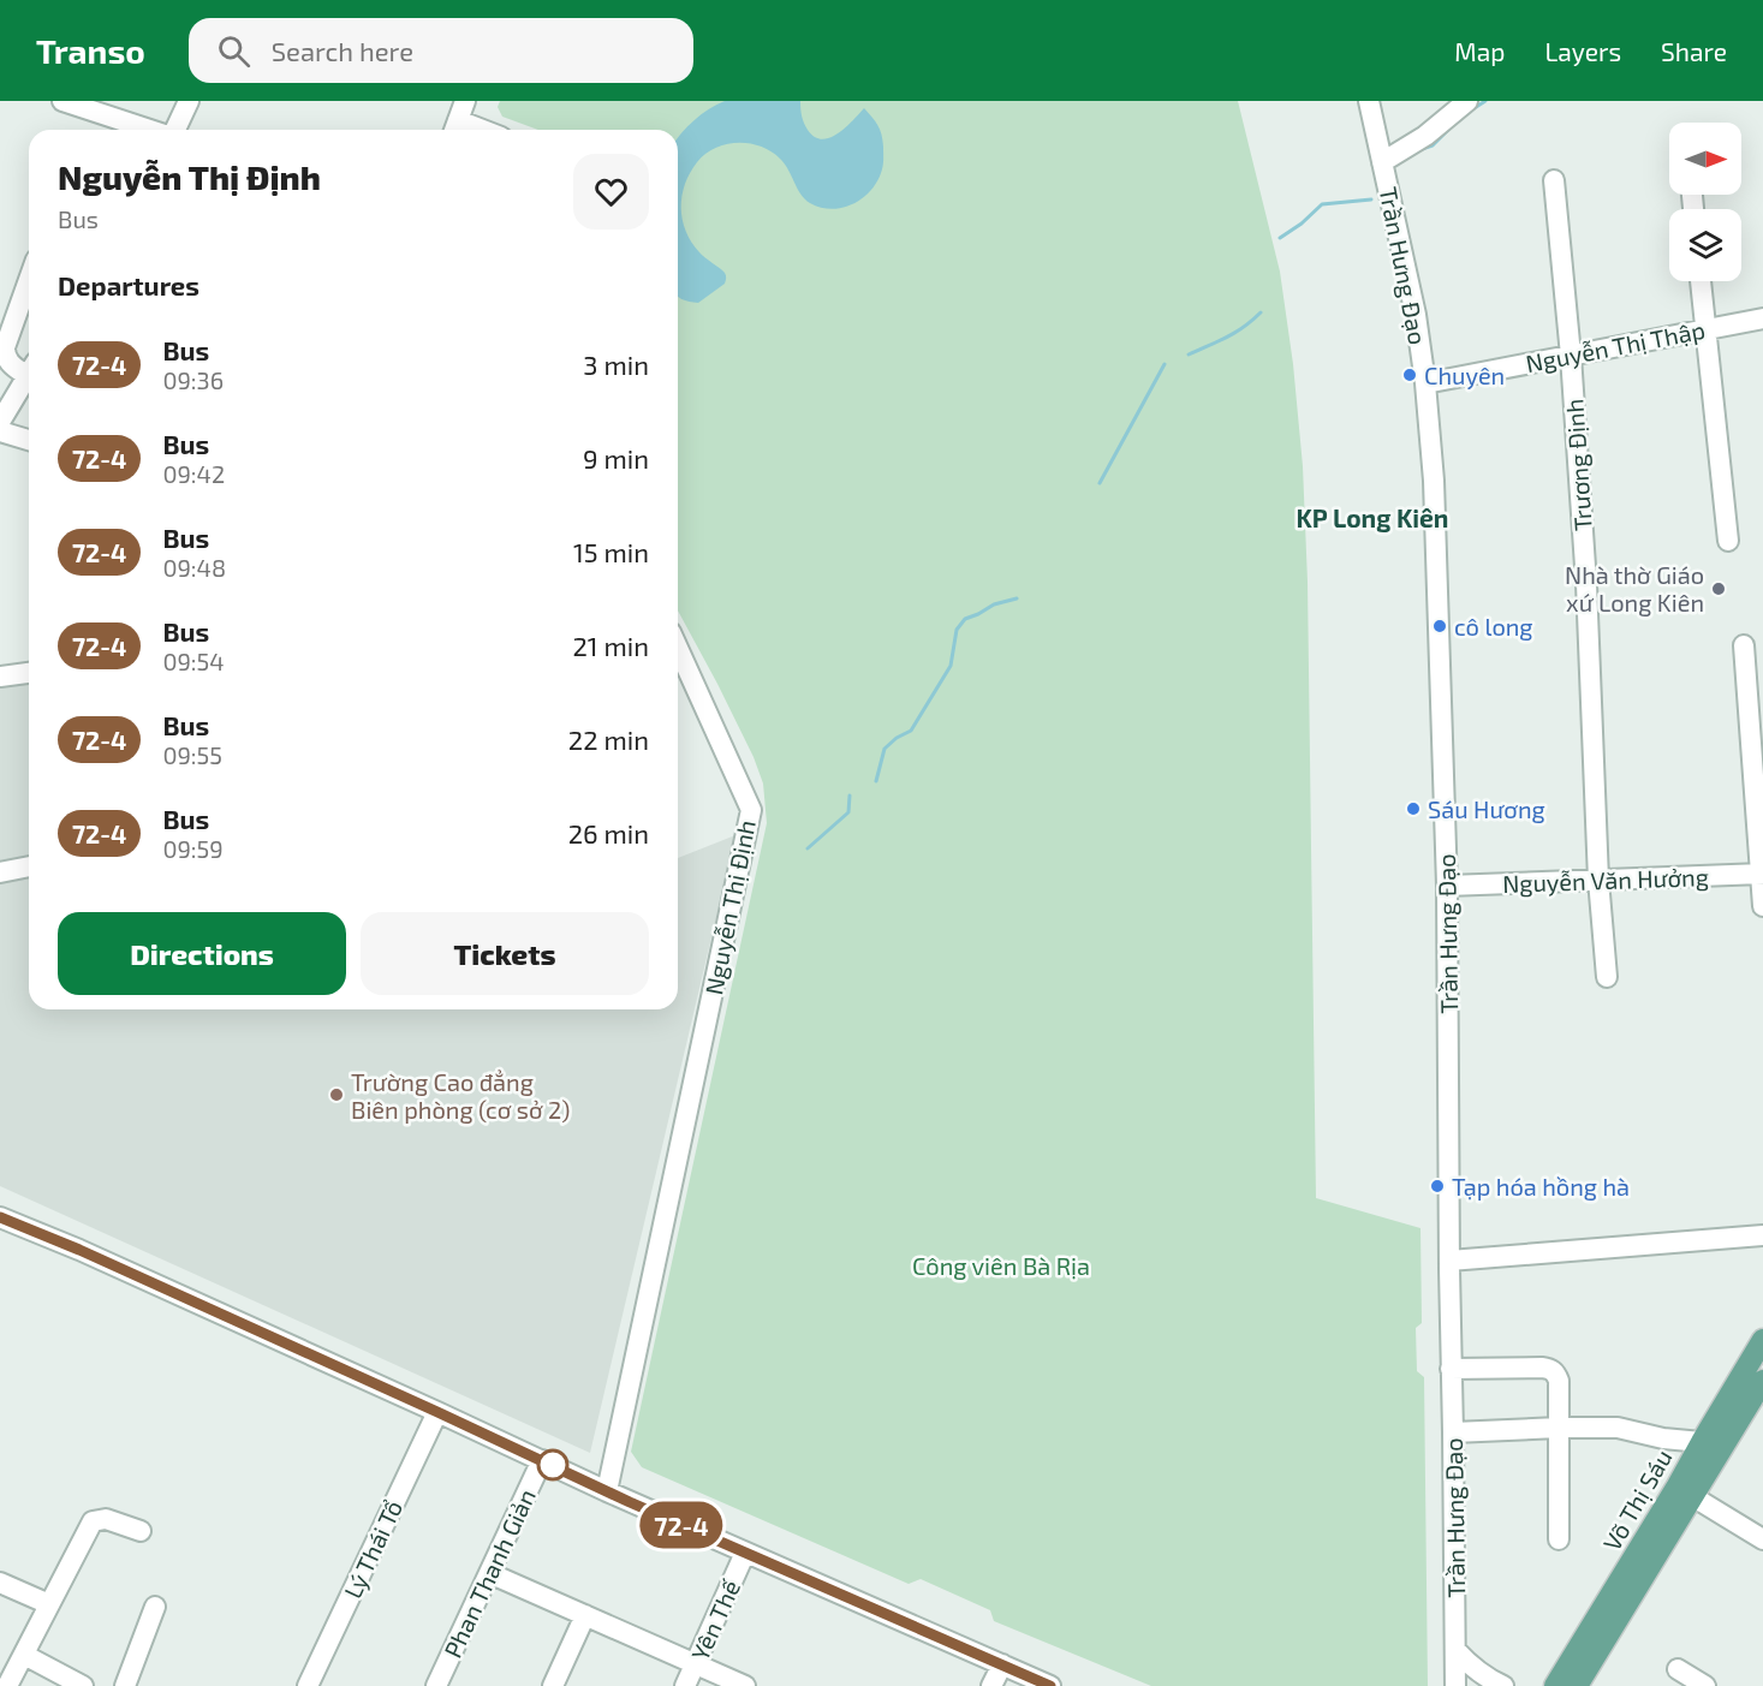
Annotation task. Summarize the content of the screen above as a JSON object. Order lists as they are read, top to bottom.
{
  "streets": {
    "main road": ["Võ Thị Sáu"],
    "street": [
      "Trần Hưng Đạo",
      "Nguyễn Thị Thập",
      "Trương Định",
      "Nguyễn Văn Hưởng",
      "Nguyễn Thị Định",
      "Lý Thái Tổ",
      "Phan Thanh Giản",
      "Yên Thế"
    ]
  },
  "crossings": [
    ["Trần Hưng Đạo", "Nguyễn Thị Thập"],
    ["Trần Hưng Đạo", "Nguyễn Văn Hưởng"],
    ["Nguyễn Thị Thập", "Trương Định"],
    ["Trương Định", "Nguyễn Văn Hưởng"]
  ],
  "districts": ["KP Long Kiên"],
  "parks": ["Công viên Bà Rịa"],
  "places": [
    "Chuyên",
    "Nhà thờ Giáo xứ Long Kiên",
    "cô long",
    "Sáu Hương",
    "Trường Cao đẳng Biên phòng (cơ sở 2)",
    "Tạp hóa hồng hà"
  ],
  "lines": ["bus line 72-4"],
  "north": "right",
  "page": {
    "header": "Transo",
    "search": "Search here",
    "nav": ["Map", "Layers", "Share"],
    "on_map": "72-4",
    "heading": [
      ["Nguyễn Thị Định", "Bus"],
      "Departures"
    ],
    "list": [
      {
        "mark": "72-4",
        "name": "Bus",
        "note": "09:36",
        "value": "3 min"
      },
      {
        "mark": "72-4",
        "name": "Bus",
        "note": "09:42",
        "value": "9 min"
      },
      {
        "mark": "72-4",
        "name": "Bus",
        "note": "09:48",
        "value": "15 min"
      },
      {
        "mark": "72-4",
        "name": "Bus",
        "note": "09:54",
        "value": "21 min"
      },
      {
        "mark": "72-4",
        "name": "Bus",
        "note": "09:55",
        "value": "22 min"
      },
      {
        "mark": "72-4",
        "name": "Bus",
        "note": "09:59",
        "value": "26 min"
      }
    ],
    "buttons": ["Directions", "Tickets"]
  }
}
